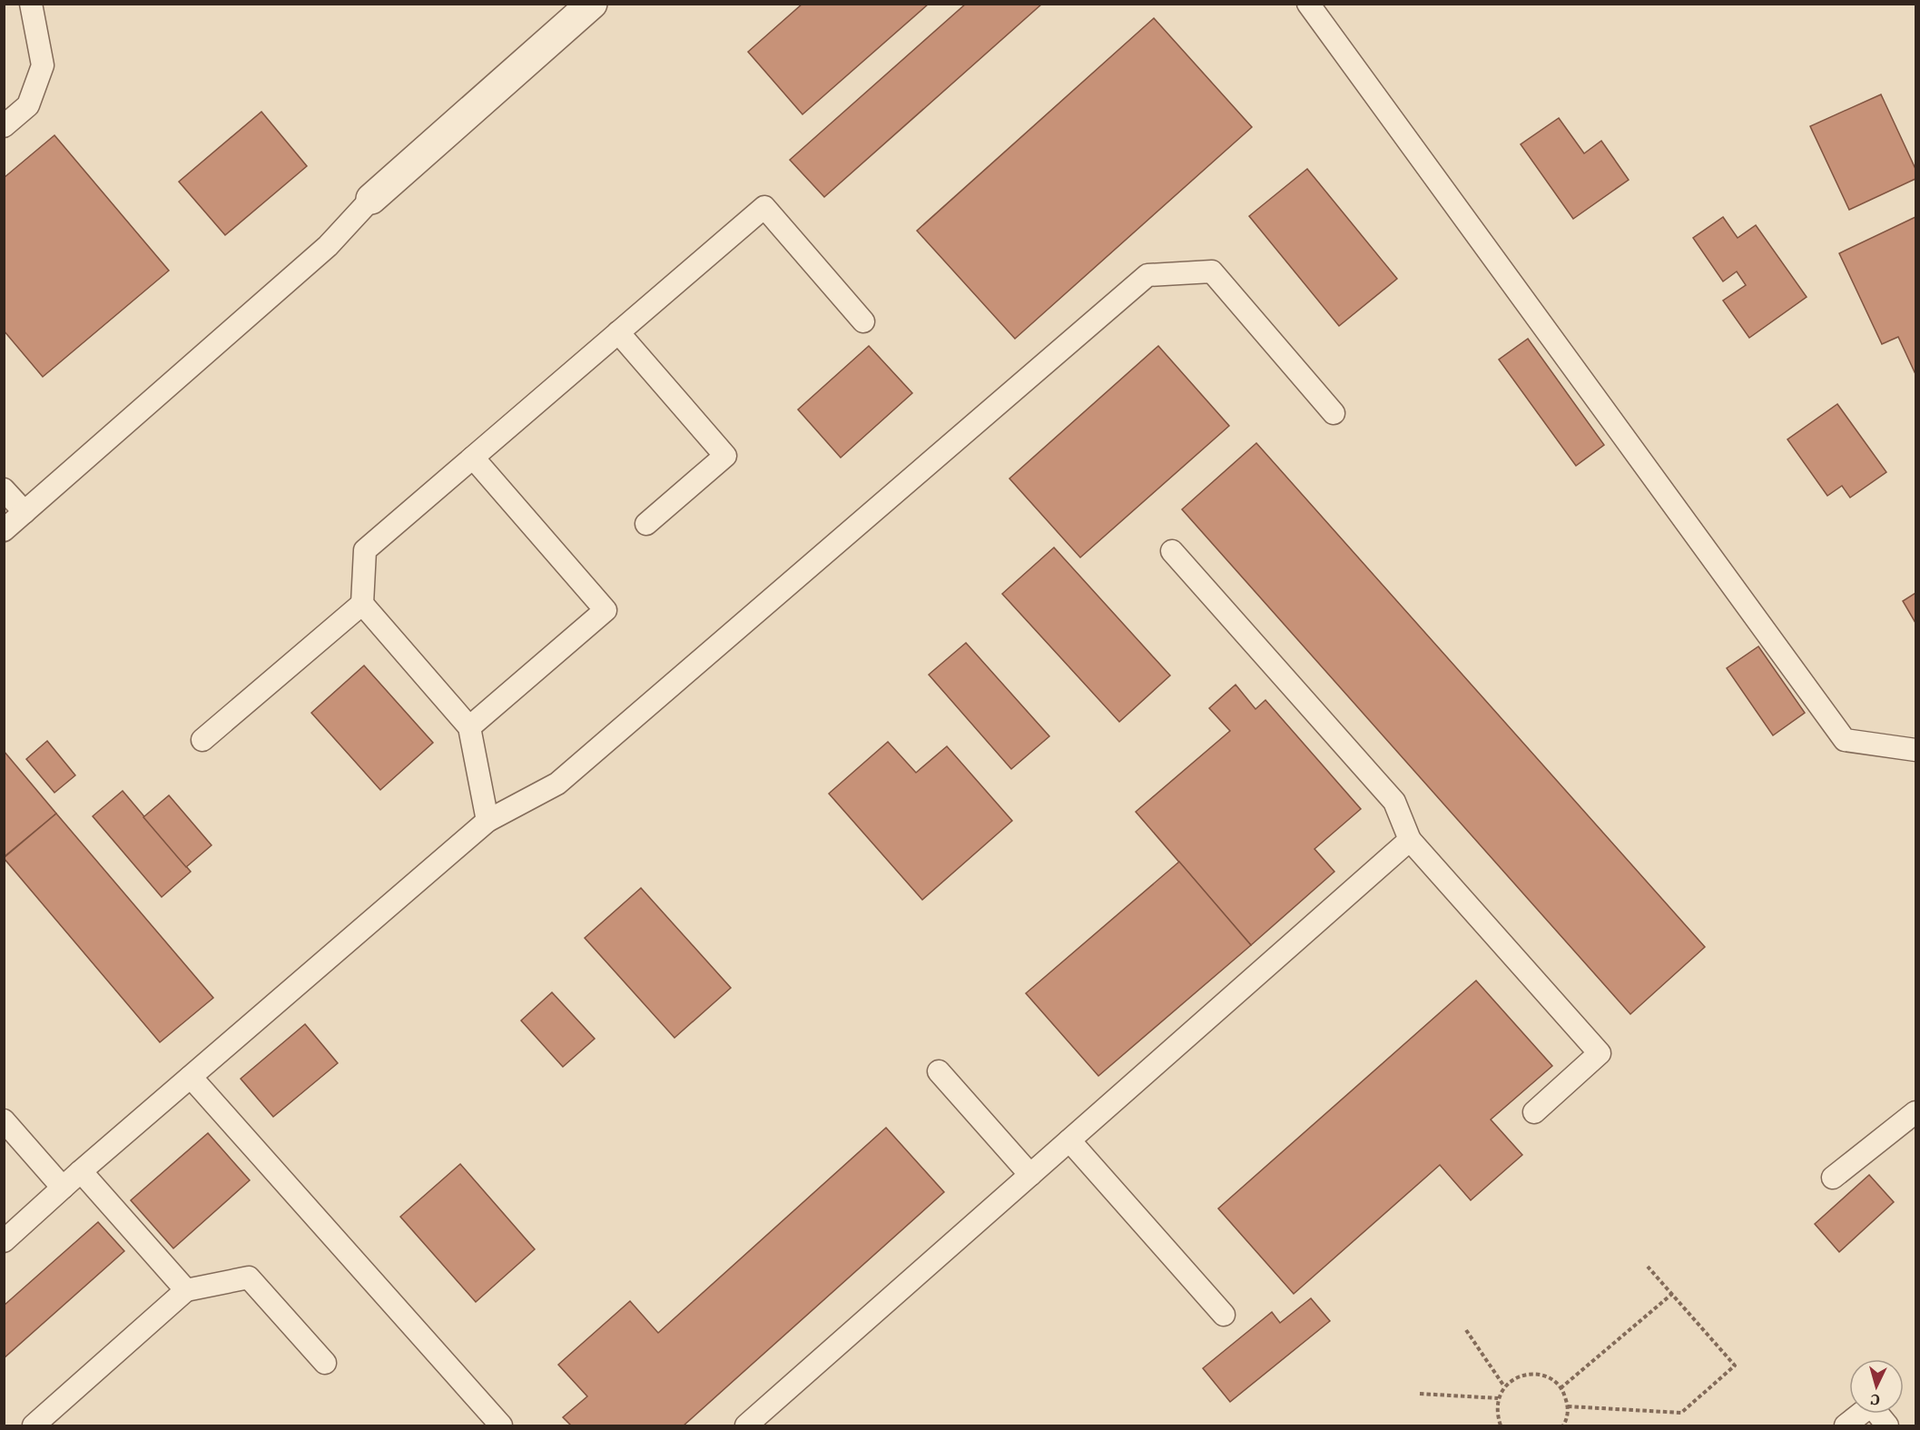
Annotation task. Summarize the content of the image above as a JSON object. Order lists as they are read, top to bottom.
{
  "north": "bottom"
}
